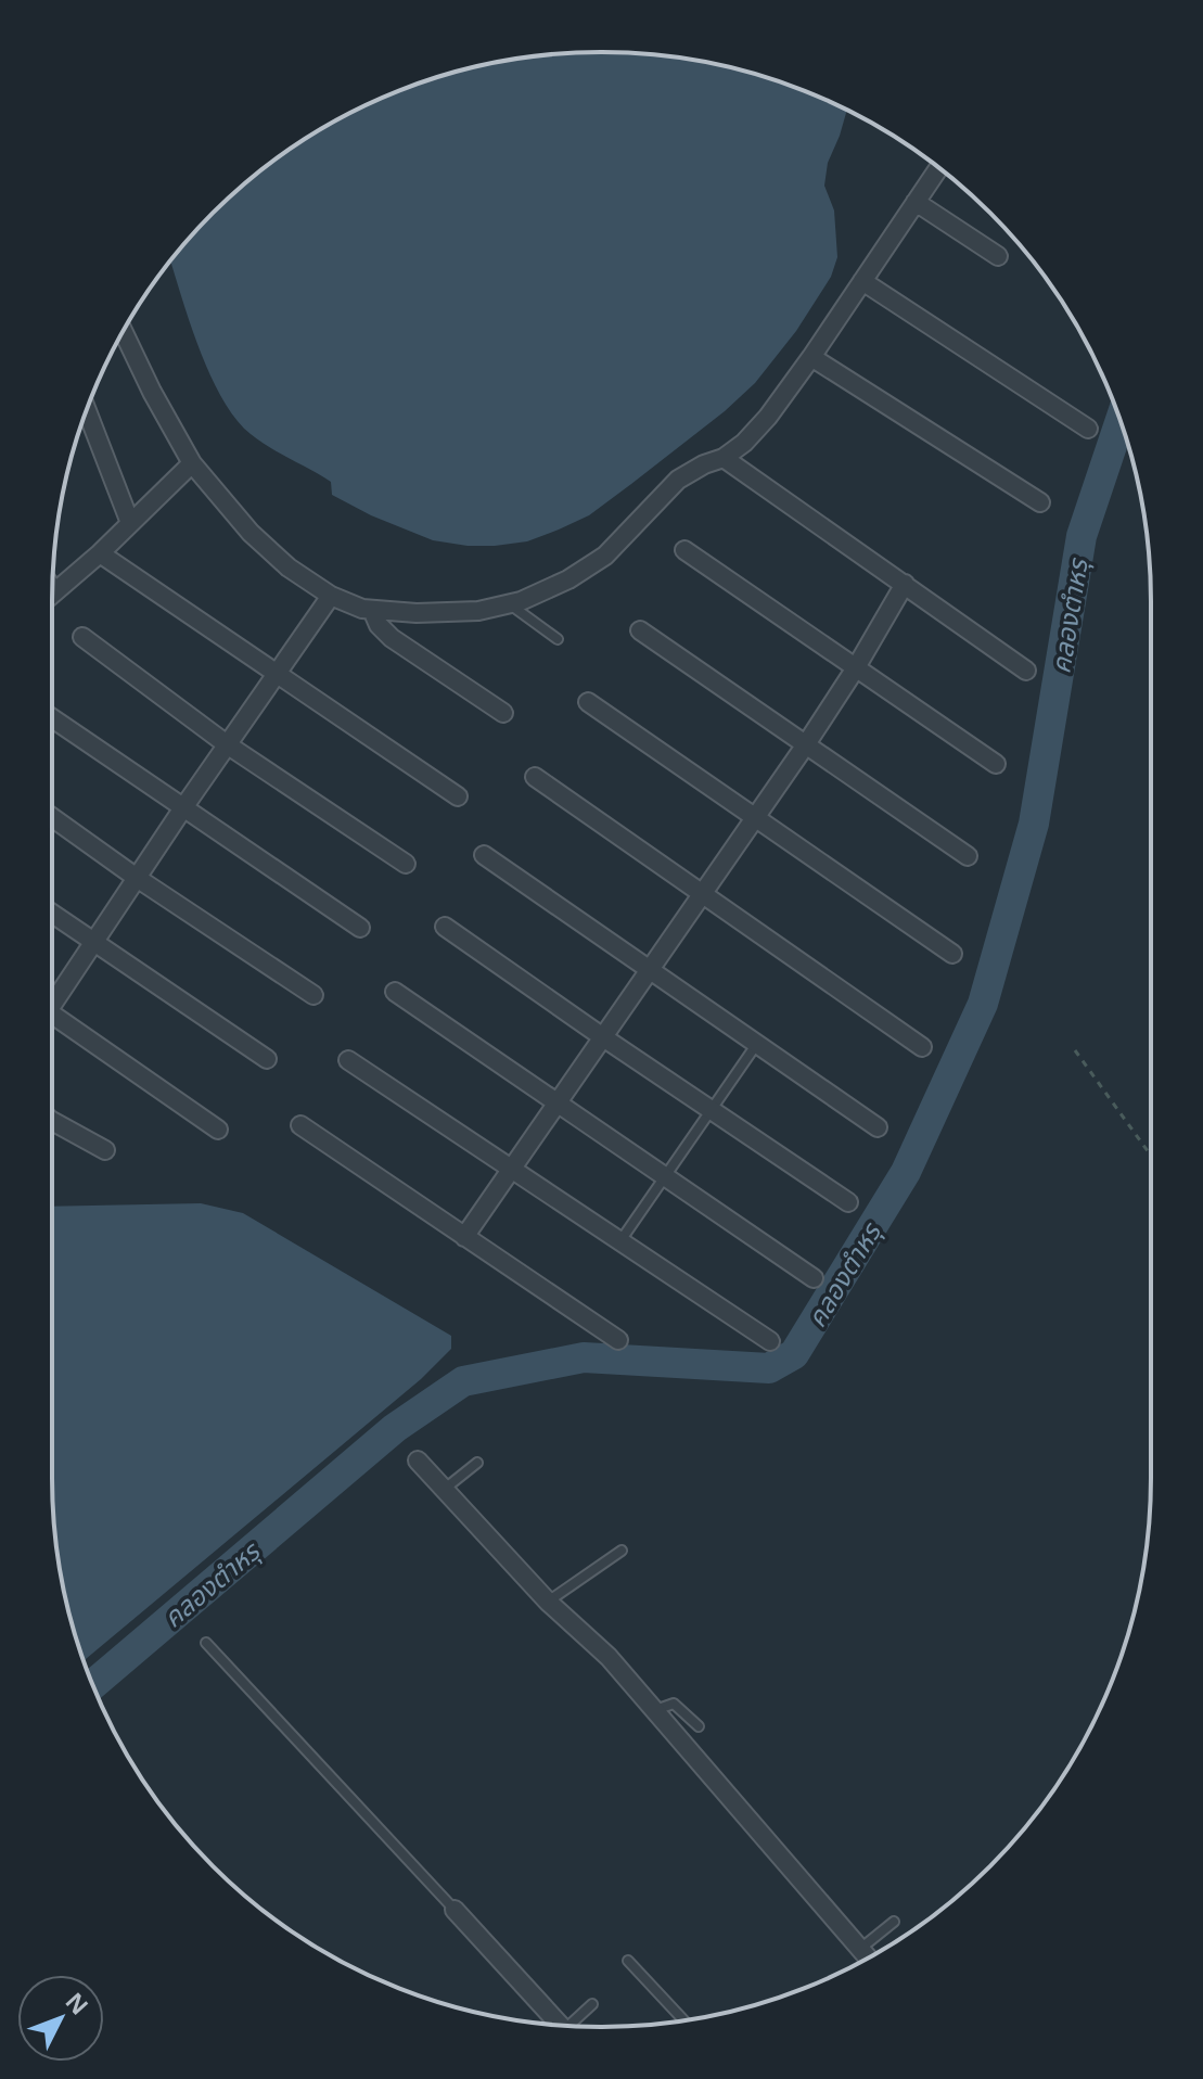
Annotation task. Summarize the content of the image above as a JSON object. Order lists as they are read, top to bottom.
{
  "water": ["คลองตำหรุ"],
  "north": "top right"
}
